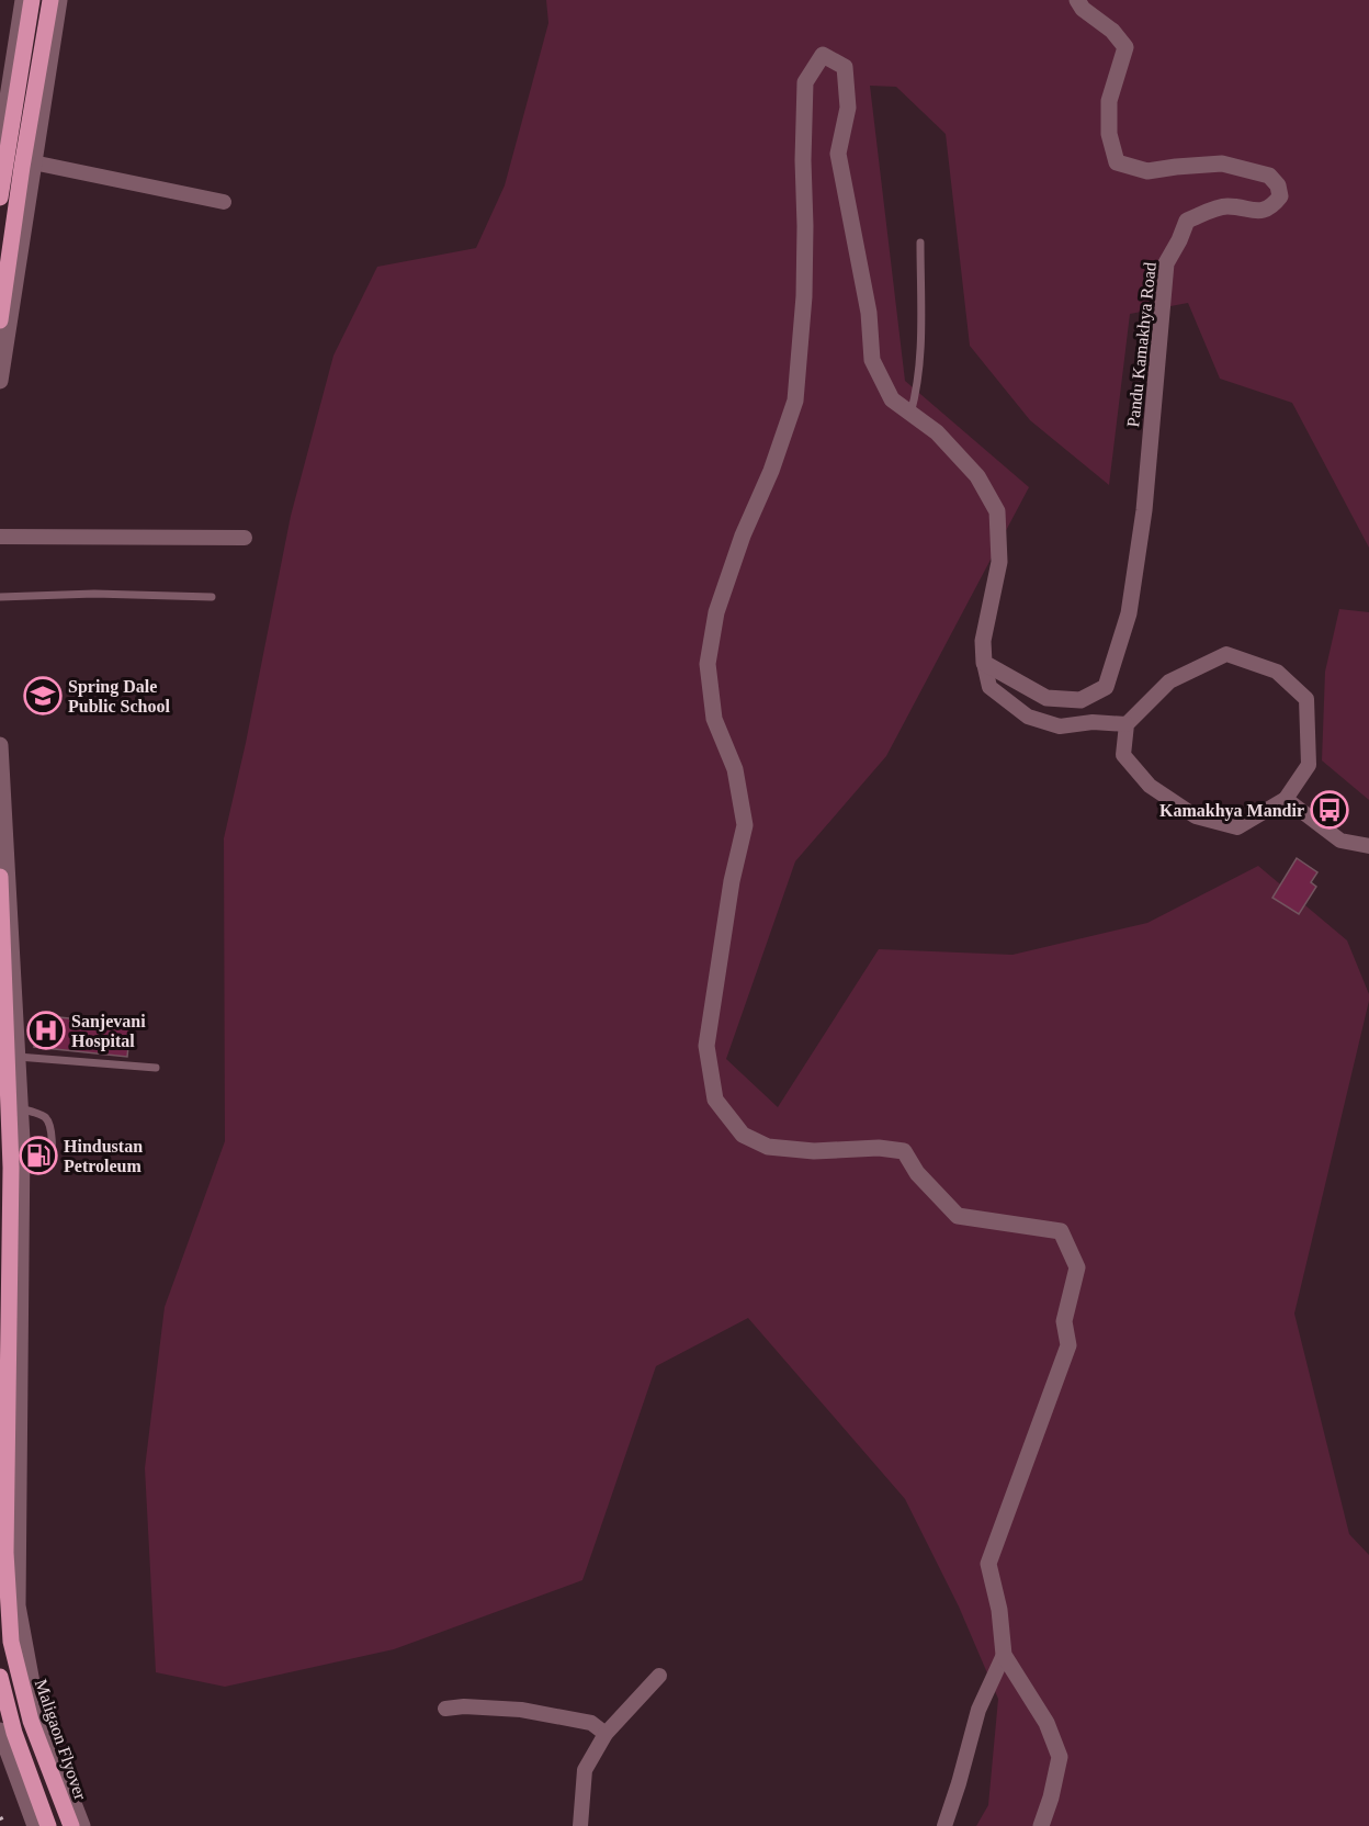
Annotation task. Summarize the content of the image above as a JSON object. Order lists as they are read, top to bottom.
{
  "streets": {
    "main road": ["Maligaon Flyover"],
    "street": ["Pandu Kamakhya Road"]
  },
  "places": {
    "school or university": ["Spring Dale Public School"],
    "bus stop": ["Kamakhya Mandir"],
    "hospital": ["Sanjevani Hospital"],
    "fuel station": ["Hindustan Petroleum"]
  }
}
